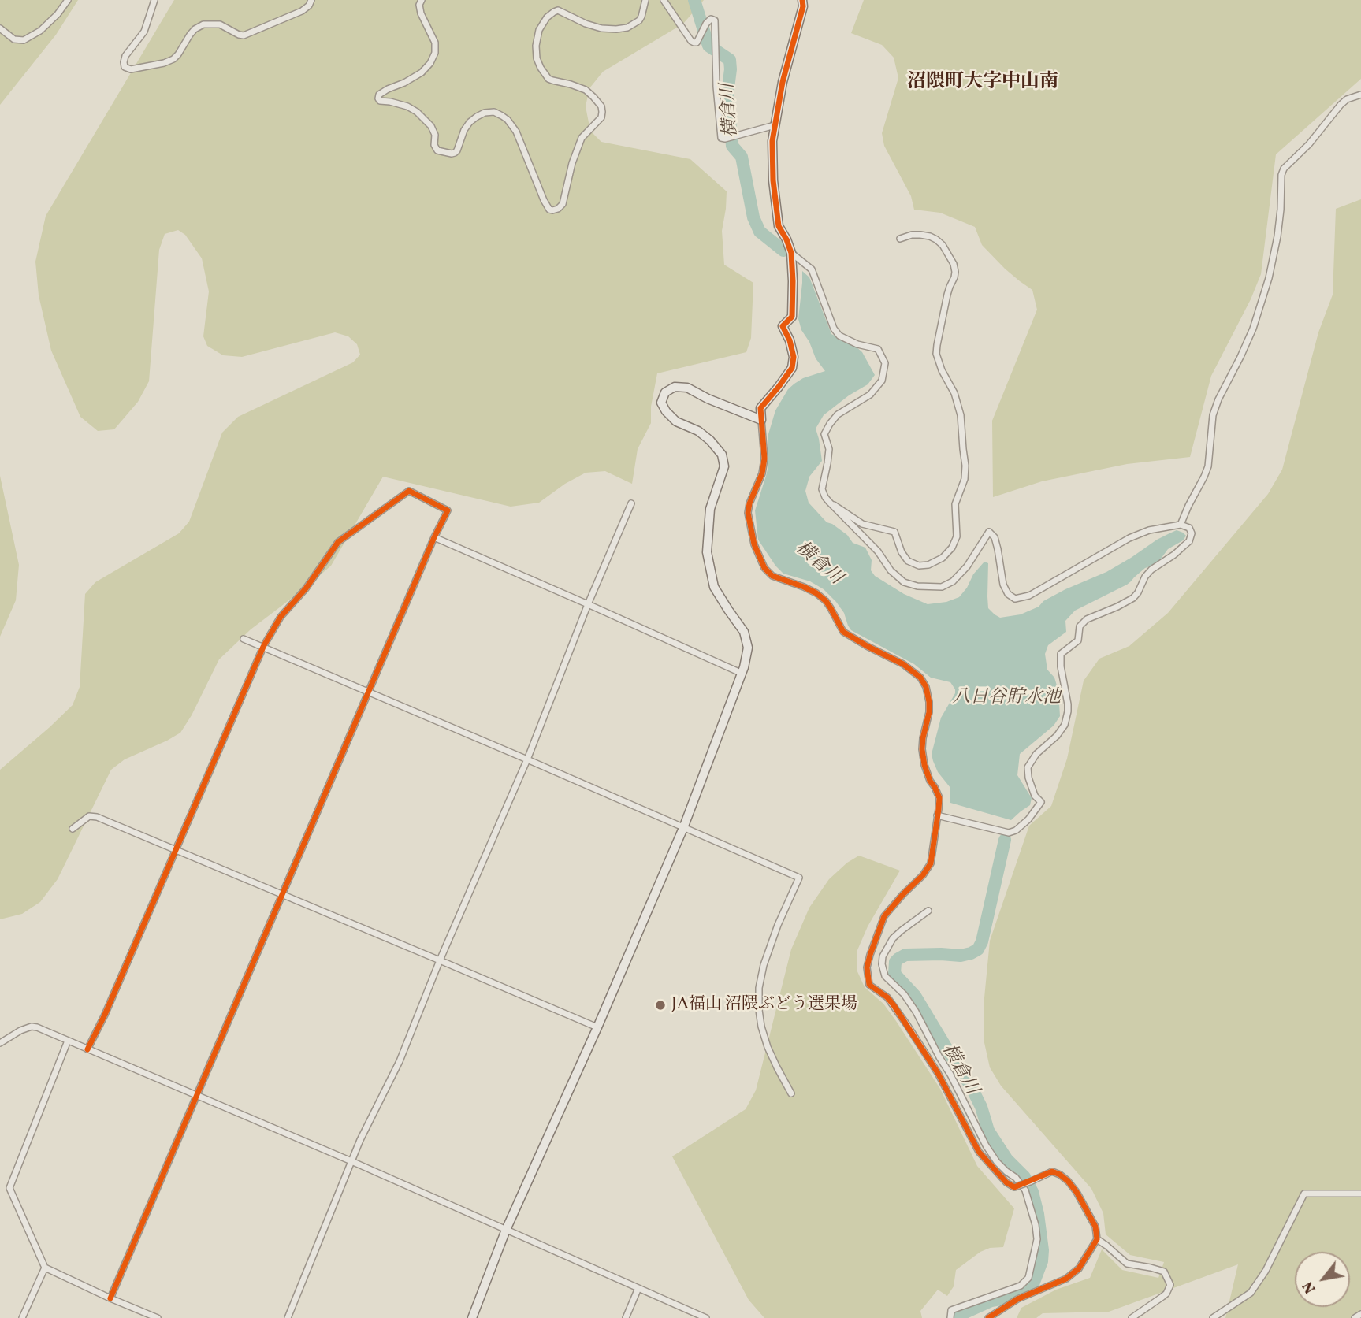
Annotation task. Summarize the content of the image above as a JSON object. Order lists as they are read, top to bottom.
{
  "districts": ["沼隈町大字中山南"],
  "water": ["横倉川", "八日谷貯水池"],
  "places": ["JA福山 沼隈ぶどう選果場"],
  "north": "bottom left"
}
